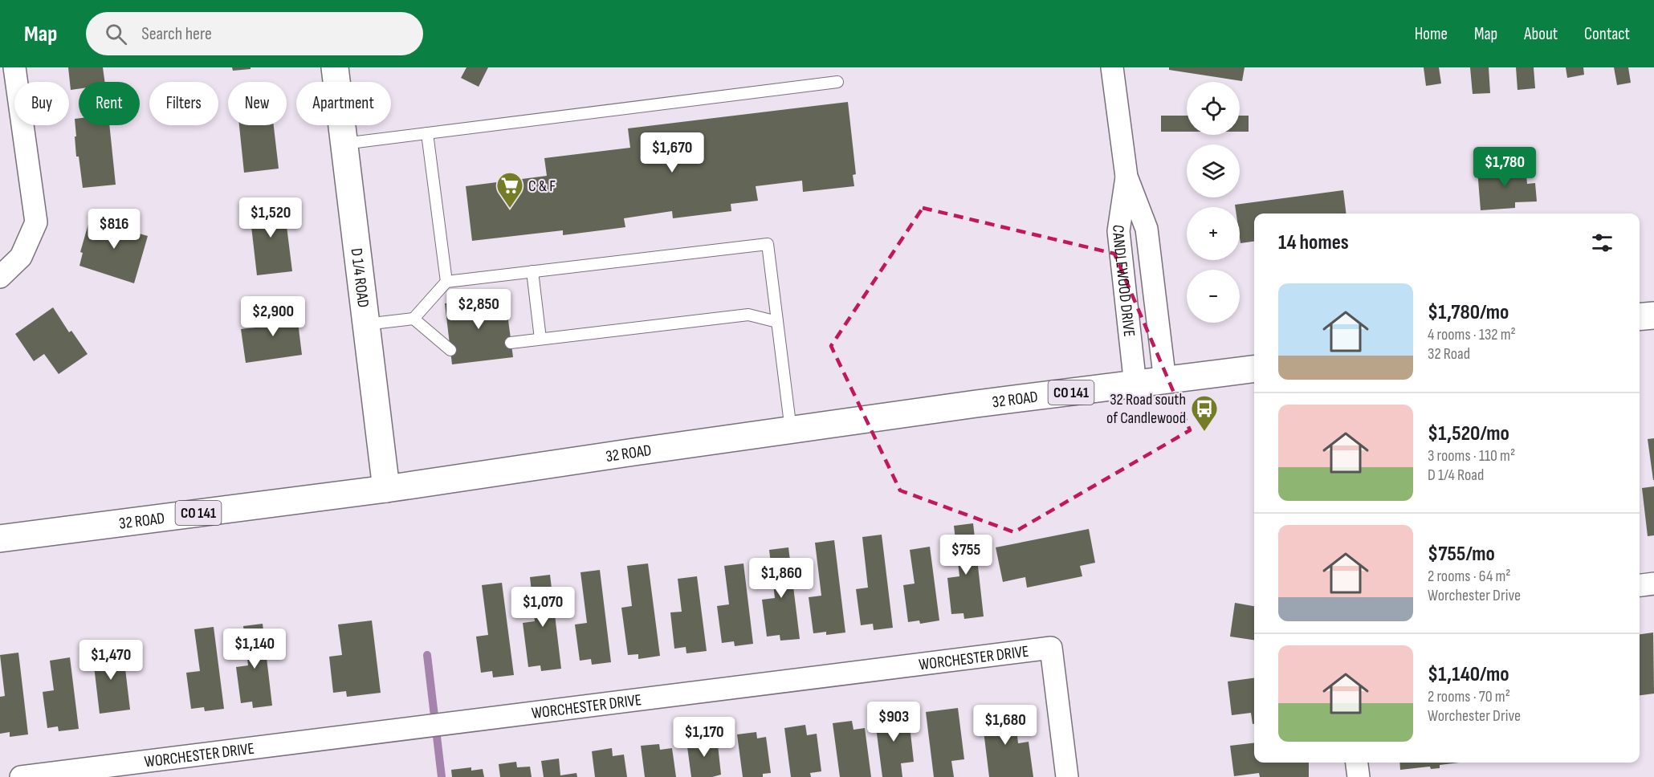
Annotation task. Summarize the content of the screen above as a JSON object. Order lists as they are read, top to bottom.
{
  "streets": {
    "main road": ["D 1/4 ROAD", "CO 141", "32 ROAD"],
    "street": ["CANDLEWOOD DRIVE", "WORCHESTER DRIVE"]
  },
  "crossings": [
    ["D 1/4 ROAD", "32 ROAD"],
    ["CANDLEWOOD DRIVE", "32 ROAD"]
  ],
  "places": {
    "supermarket": ["C & F"],
    "bus stop": ["32 Road south of Candlewood"]
  },
  "page": {
    "header": "Map",
    "search": "Search here",
    "nav": [
      "Home",
      "Map",
      "About",
      "Contact"
    ],
    "map_buttons": ["+", "−"],
    "chip": [
      "Buy",
      "Rent",
      "Filters",
      "New",
      "Apartment"
    ],
    "price": [
      "$1,670",
      "$1,780",
      "$1,520",
      "$816",
      "$2,850",
      "$2,900",
      "$755",
      "$1,860",
      "$1,070",
      "$1,140",
      "$1,470",
      "$903",
      "$1,680",
      "$1,170"
    ],
    "heading": "14 homes",
    "list": [
      {
        "name": "$1,780/mo",
        "note": "4 rooms · 132 m² · 32 Road"
      },
      {
        "name": "$1,520/mo",
        "note": "3 rooms · 110 m² · D 1/4 Road"
      },
      {
        "name": "$755/mo",
        "note": "2 rooms · 64 m² · Worchester Drive"
      },
      {
        "name": "$1,140/mo",
        "note": "2 rooms · 70 m² · Worchester Drive"
      }
    ]
  }
}
